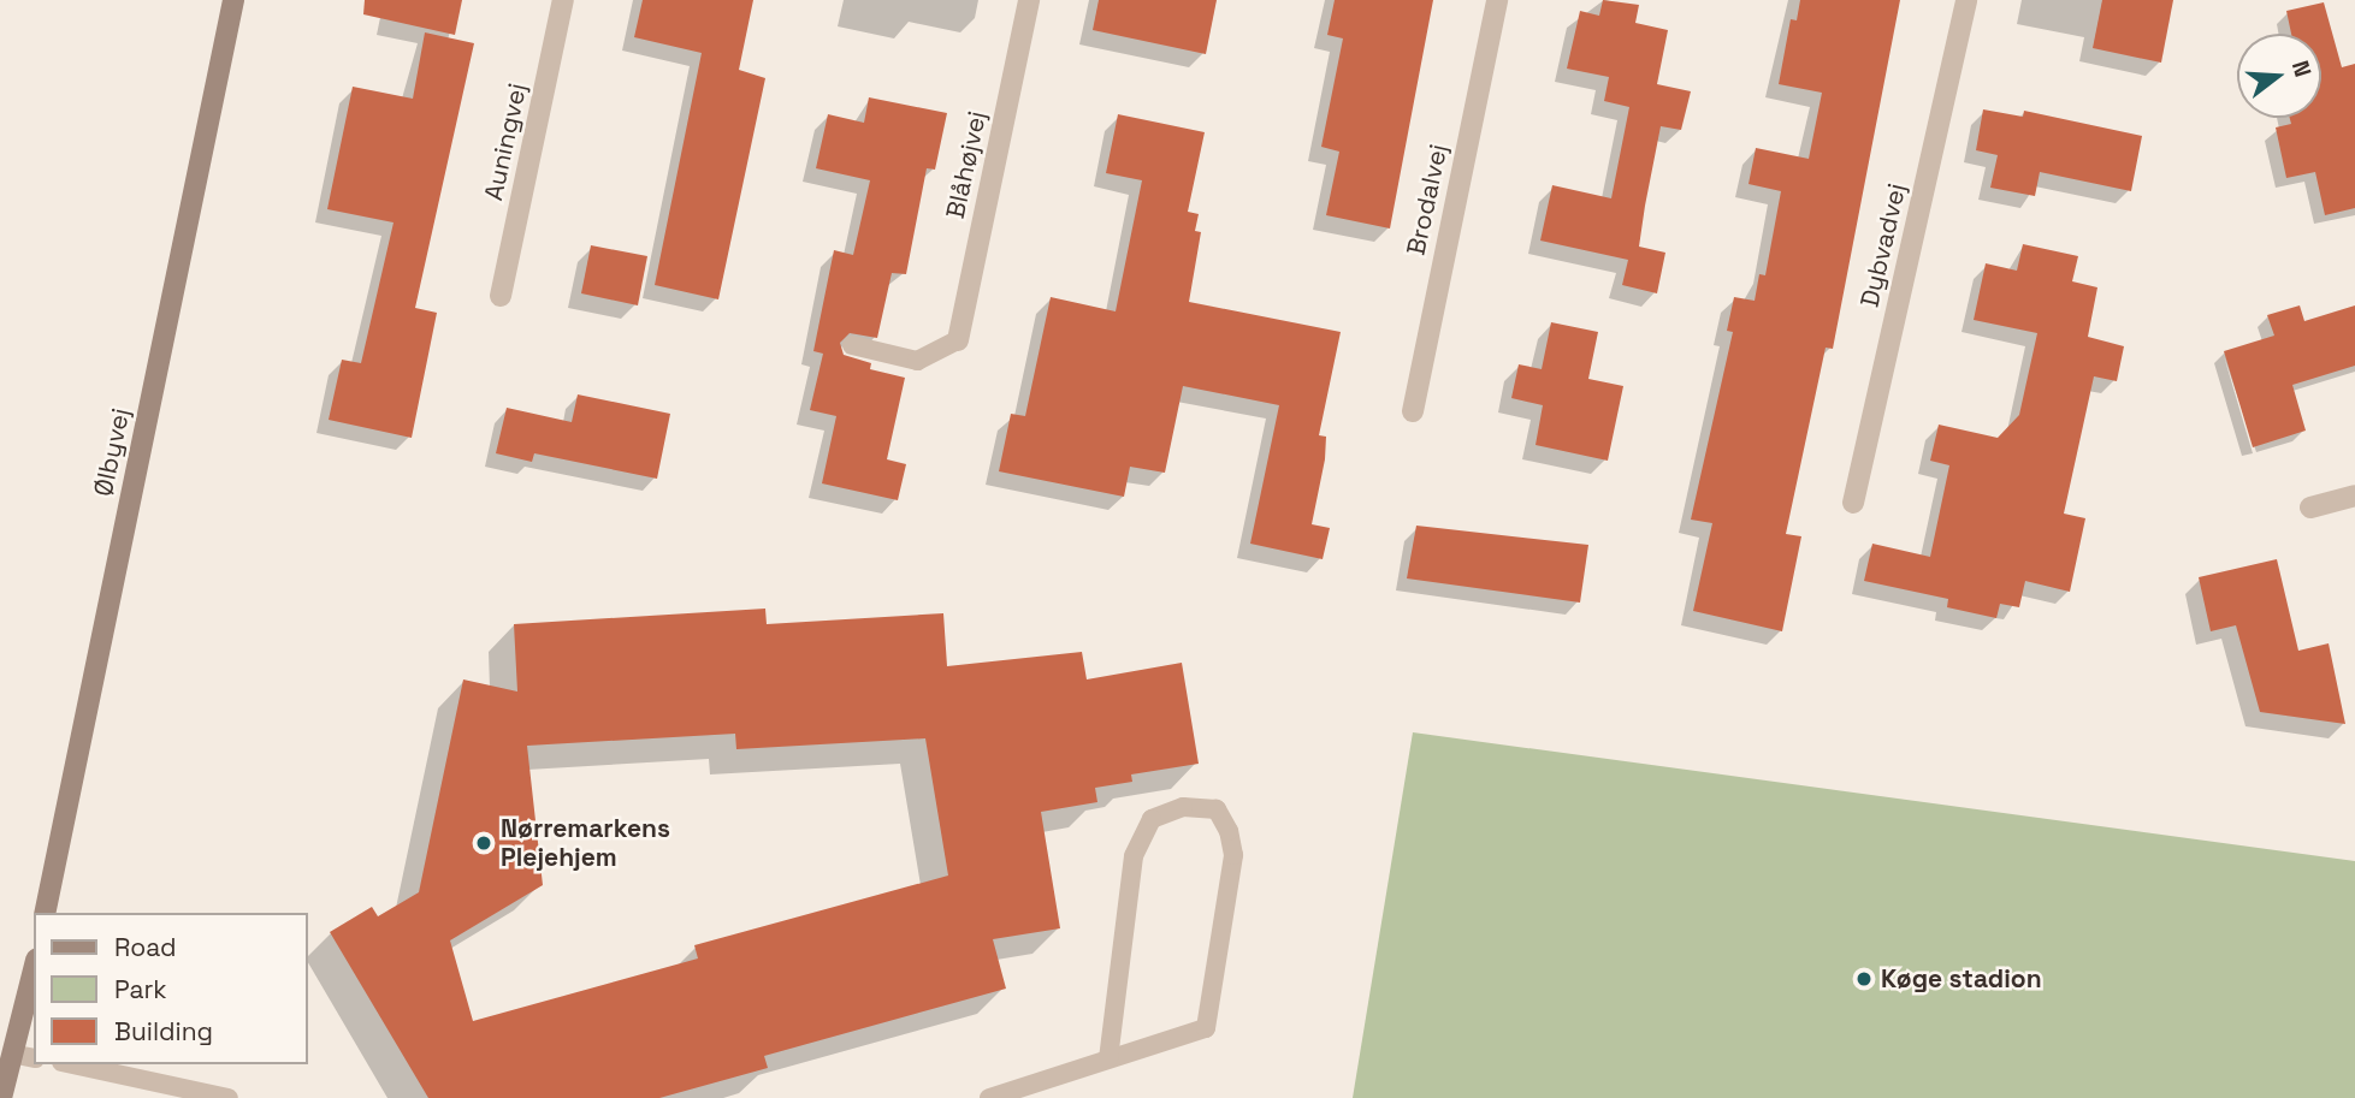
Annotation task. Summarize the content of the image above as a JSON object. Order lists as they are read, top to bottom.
{
  "streets": {
    "street": [
      "Auningvej",
      "Blåhøjvej",
      "Brodalvej",
      "Dybvadvej",
      "Ølbyvej"
    ]
  },
  "places": ["Nørremarkens Plejehjem", "Køge stadion"],
  "legend": ["Road", "Park", "Building"],
  "north": "right"
}
